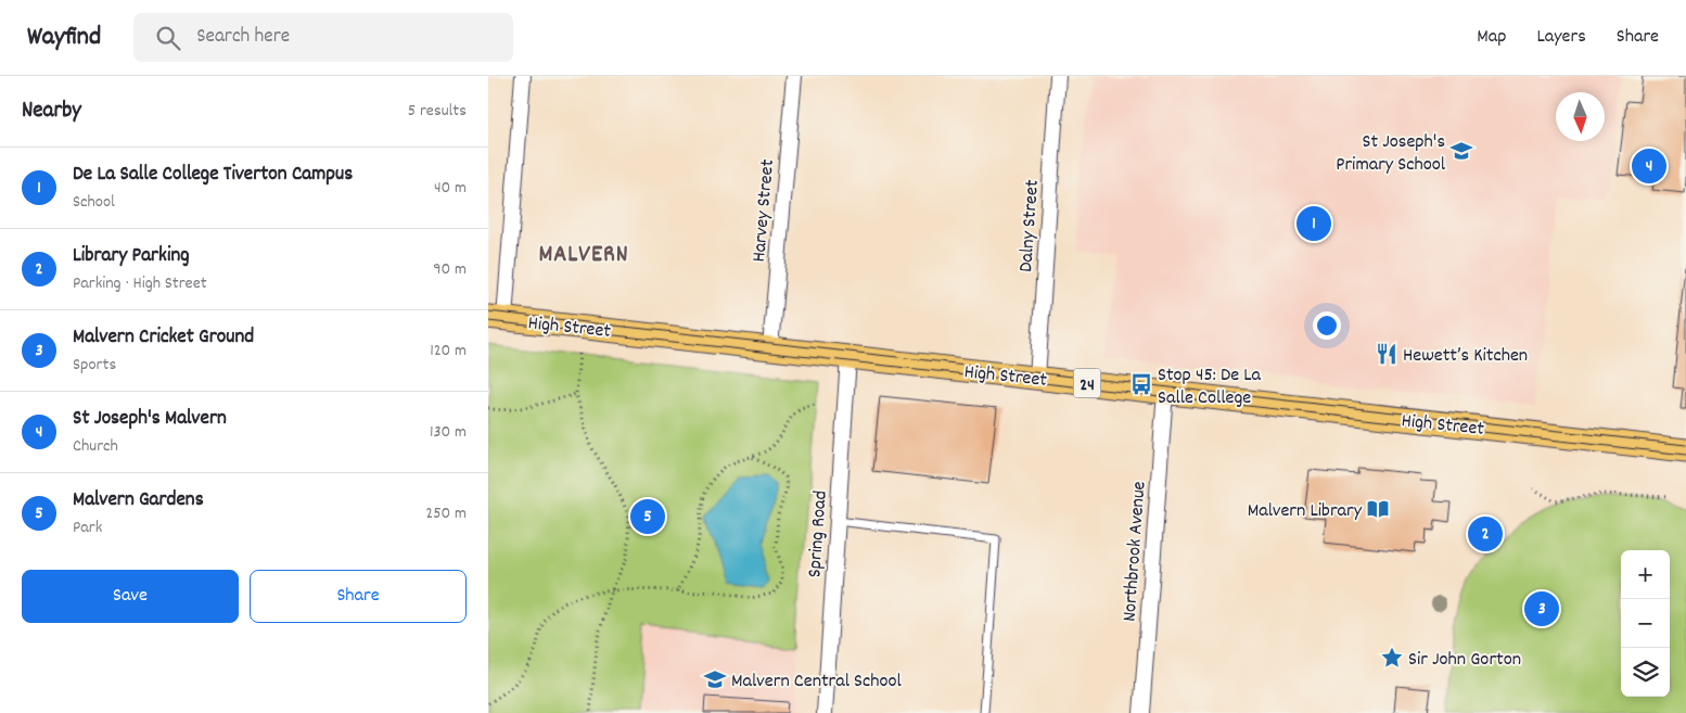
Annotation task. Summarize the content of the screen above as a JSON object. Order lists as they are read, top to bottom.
{
  "streets": {
    "main road": ["High Street", "24"],
    "street": [
      "Harvey Street",
      "Dalny Street",
      "Spring Road",
      "Northbrook Avenue"
    ]
  },
  "crossings": [
    ["Harvey Street", "High Street"],
    ["Dalny Street", "High Street"],
    ["High Street", "Spring Road"],
    ["High Street", "Northbrook Avenue"]
  ],
  "districts": ["MALVERN"],
  "places": {
    "school or university": ["St Joseph's Primary School", "Malvern Central School"],
    "restaurant": ["Hewett’s Kitchen"],
    "bus stop": ["Stop 45: De La Salle College"],
    "library": ["Malvern Library"],
    "place": ["Sir John Gorton"]
  },
  "north": "bottom",
  "page": {
    "header": "Wayfind",
    "search": "Search here",
    "nav": ["Map", "Layers", "Share"],
    "heading": ["Nearby", "5 results"],
    "list": [
      {
        "mark": "1",
        "name": "De La Salle College Tiverton Campus",
        "note": "School",
        "value": "40 m"
      },
      {
        "mark": "2",
        "name": "Library Parking",
        "note": "Parking · High Street",
        "value": "90 m"
      },
      {
        "mark": "3",
        "name": "Malvern Cricket Ground",
        "note": "Sports",
        "value": "120 m"
      },
      {
        "mark": "4",
        "name": "St Joseph's Malvern",
        "note": "Church",
        "value": "130 m"
      },
      {
        "mark": "5",
        "name": "Malvern Gardens",
        "note": "Park",
        "value": "250 m"
      }
    ],
    "pins": [
      "4",
      "1",
      "5",
      "2",
      "3"
    ],
    "map_buttons": ["+", "−"],
    "buttons": ["Save", "Share"]
  }
}
